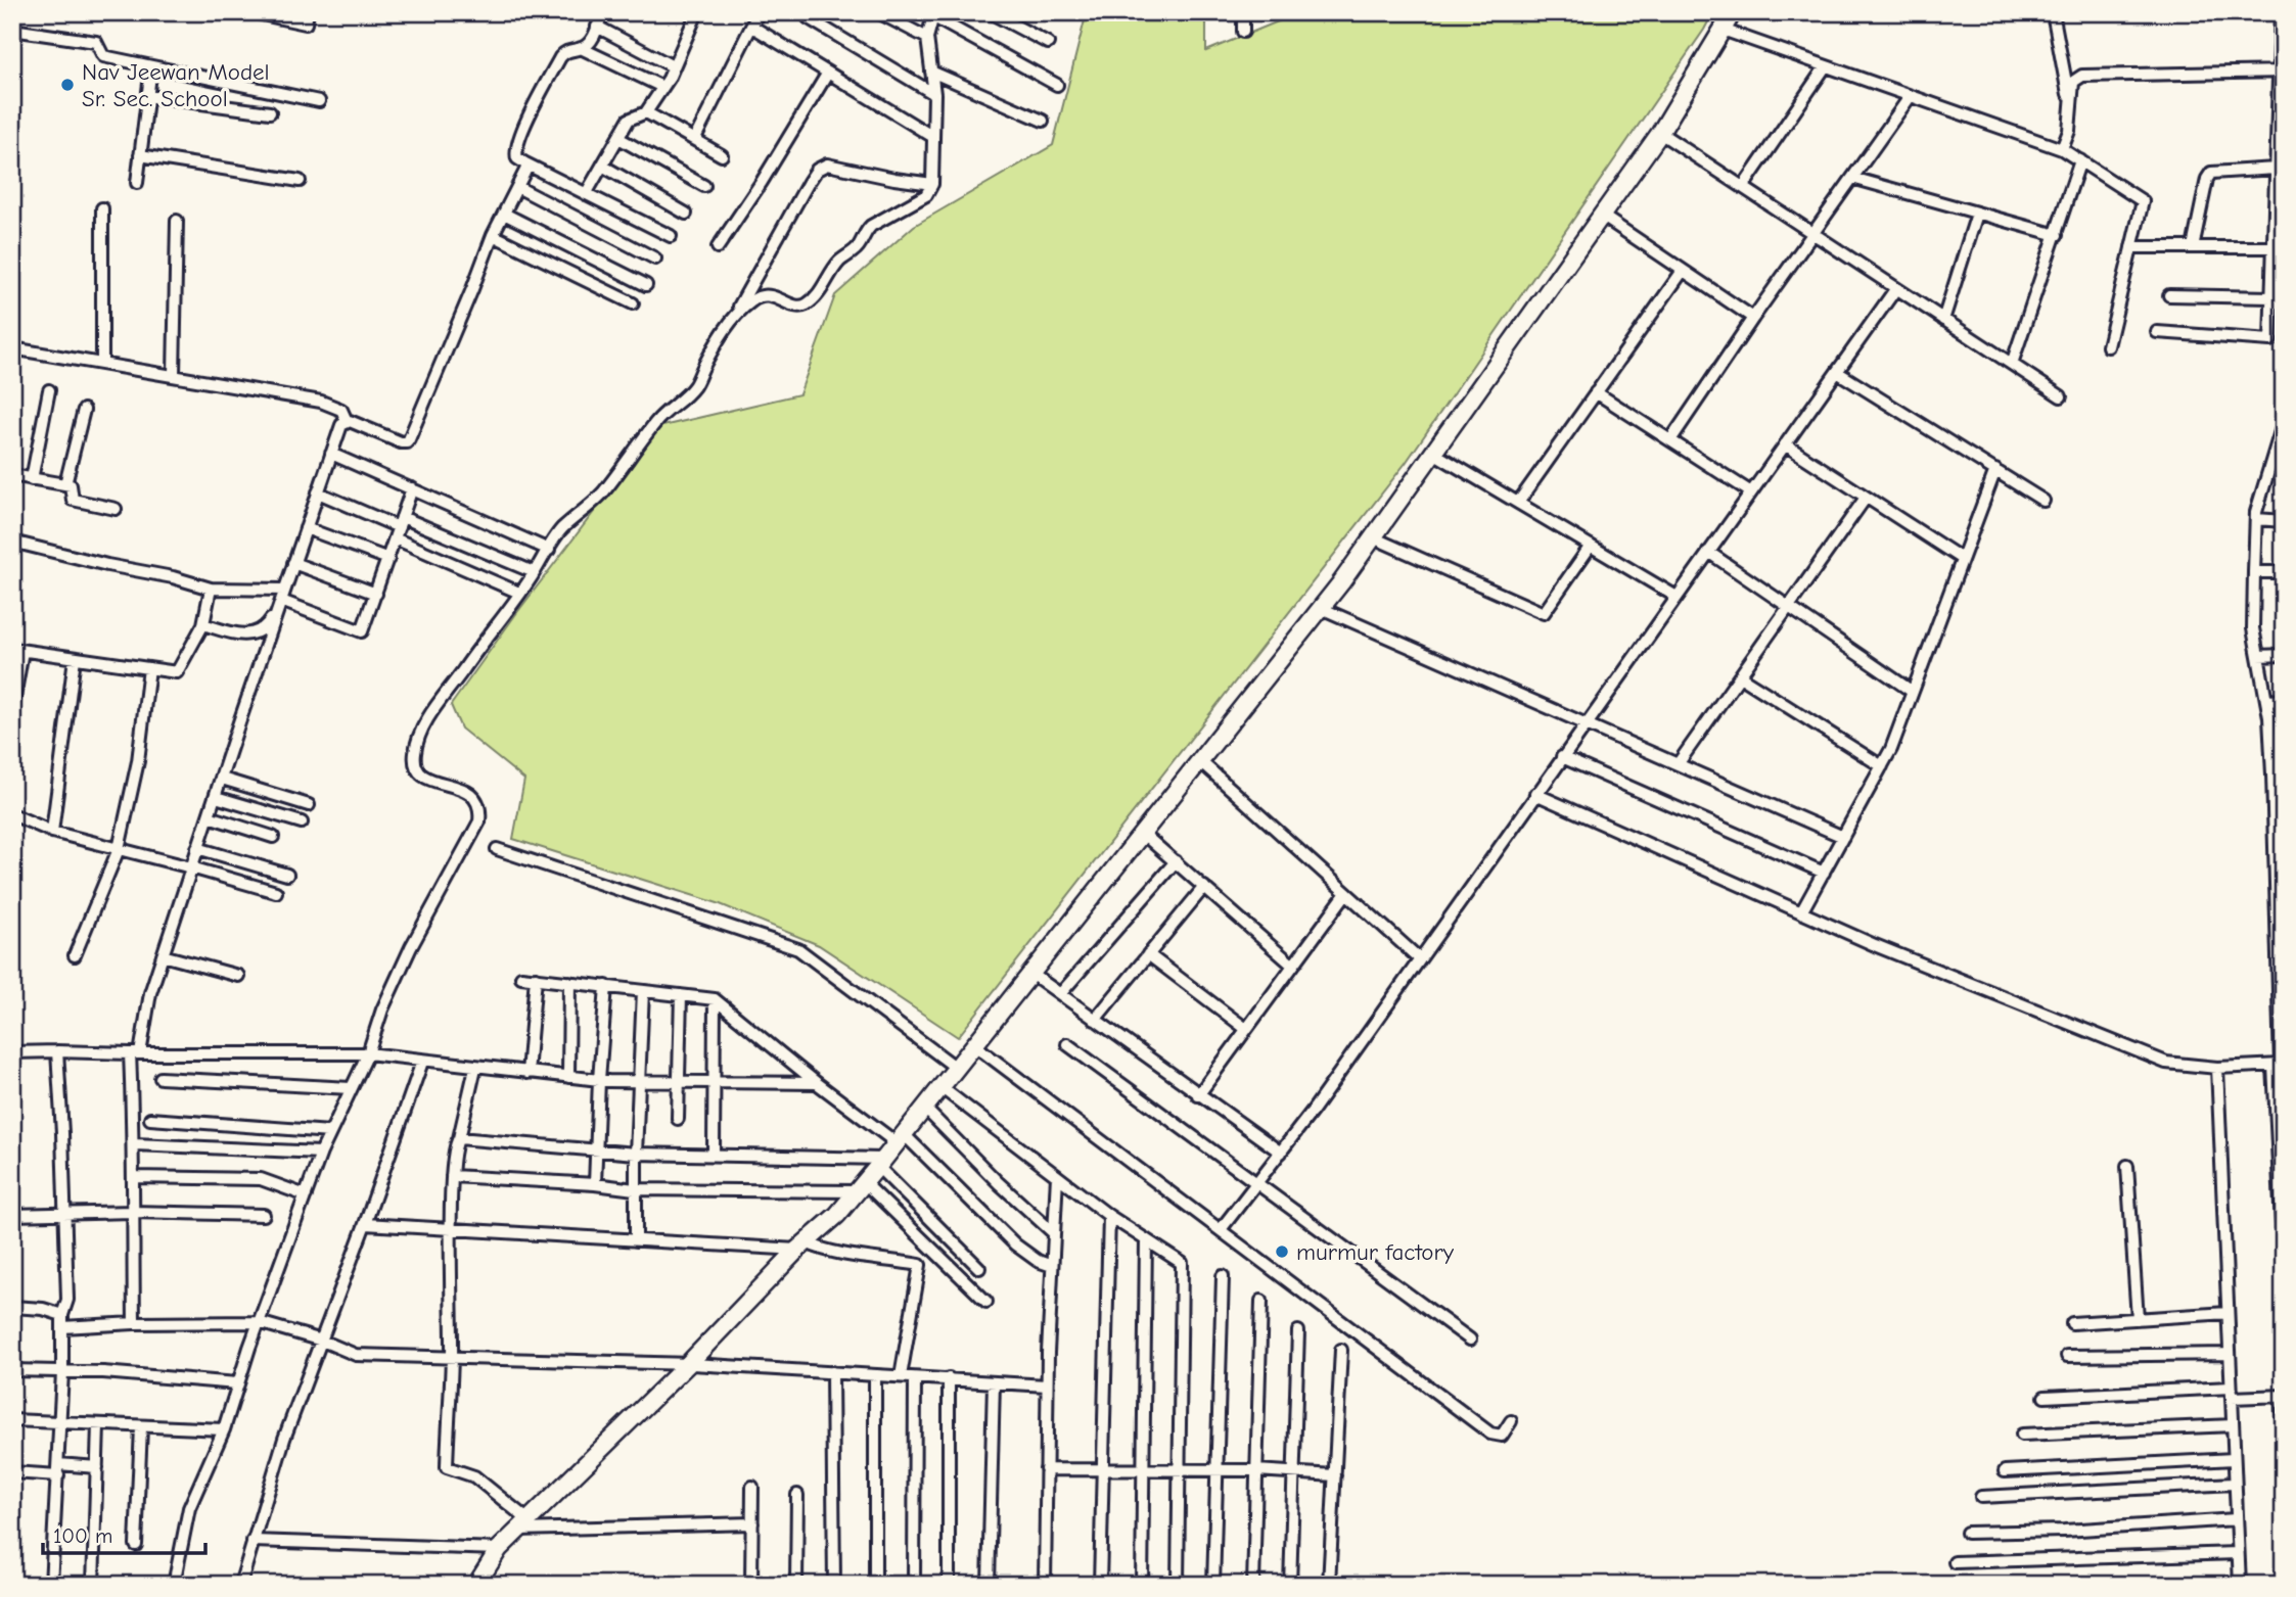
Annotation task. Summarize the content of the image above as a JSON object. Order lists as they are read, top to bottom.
{
  "places": ["Nav Jeewan Model Sr. Sec. School", "murmur factory"],
  "scale_bar": "100 m"
}
